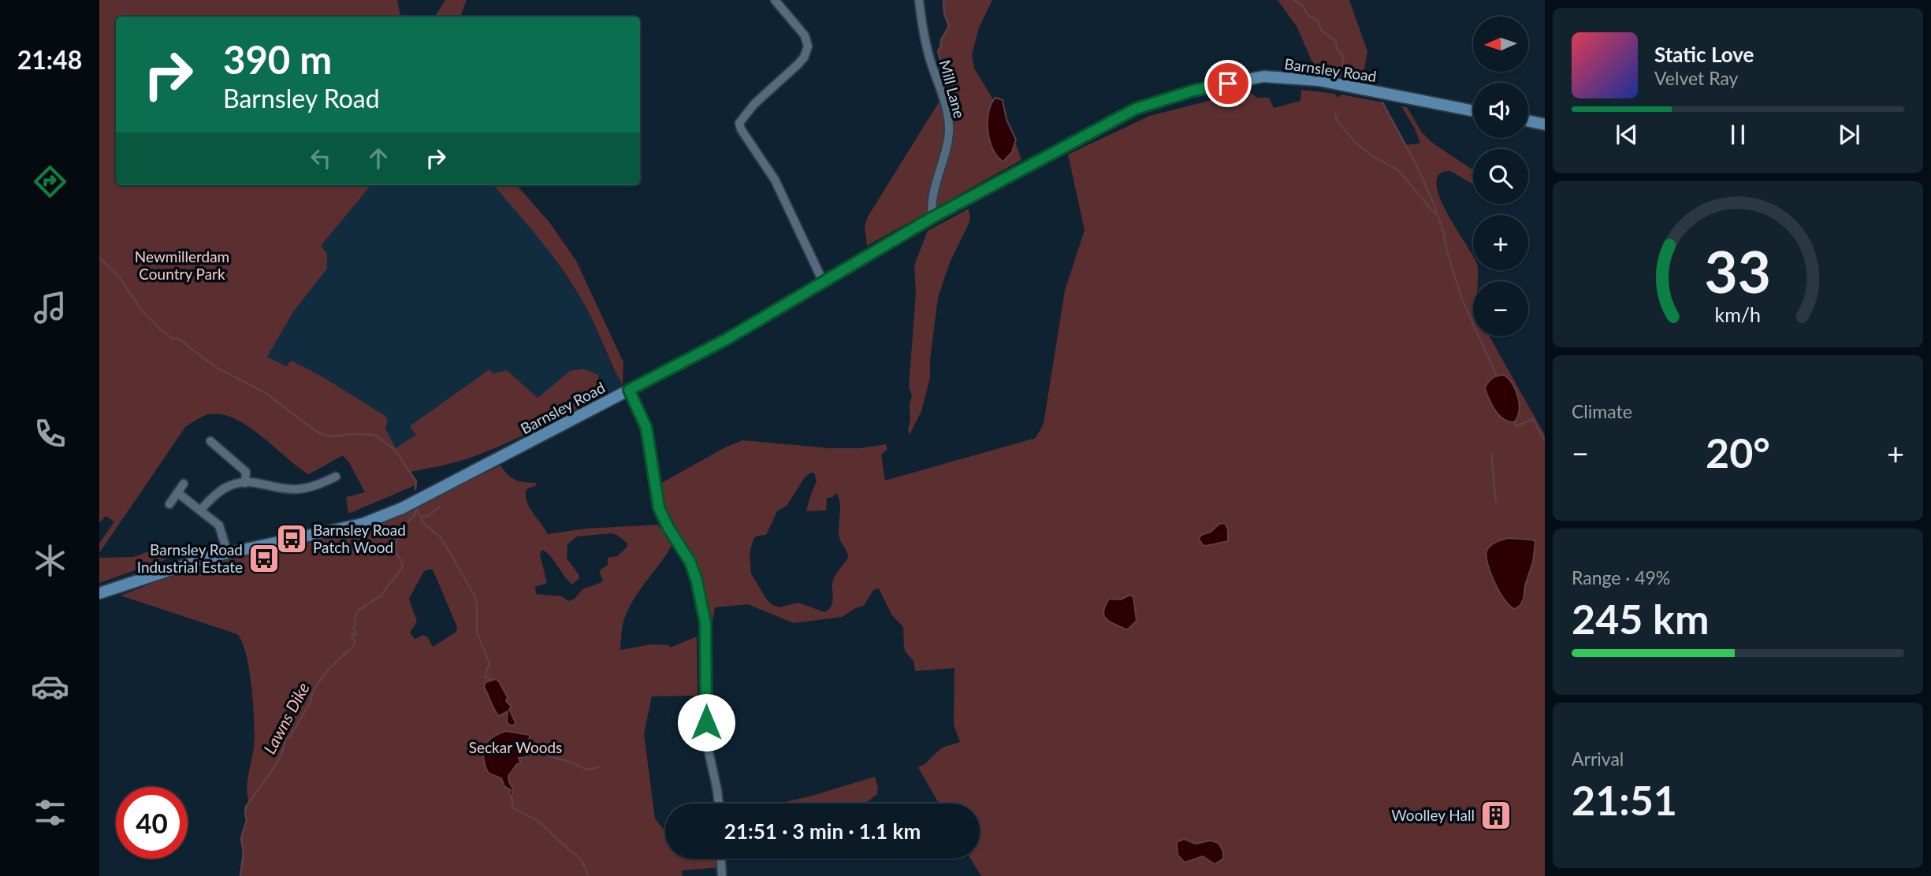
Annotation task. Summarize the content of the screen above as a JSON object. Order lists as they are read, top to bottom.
{
  "streets": {
    "main road": ["Barnsley Road"],
    "street": ["Mill Lane"]
  },
  "crossings": [
    ["Barnsley Road", "Mill Lane"]
  ],
  "water": ["Lawns Dike"],
  "parks": ["Newmillerdam Country Park", "Seckar Woods"],
  "places": {
    "bus stop": ["Barnsley Road Patch Wood", "Barnsley Road Industrial Estate"],
    "building": ["Woolley Hall"]
  },
  "north": "left",
  "page": {
    "tabs": "21:48",
    "map_buttons": ["+", "−"],
    "turn": ["390 m", "Barnsley Road"],
    "song": ["Static Love", "Velvet Ray"],
    "tile": [
      "Climate",
      ["Range · 49%", "245 km"],
      ["Arrival", "21:51"]
    ],
    "heat": ["−", "20°", "+"],
    "limit": "40",
    "trip": "21:51 · 3 min · 1.1 km",
    "gauge": ["33", "km/h"]
  }
}
